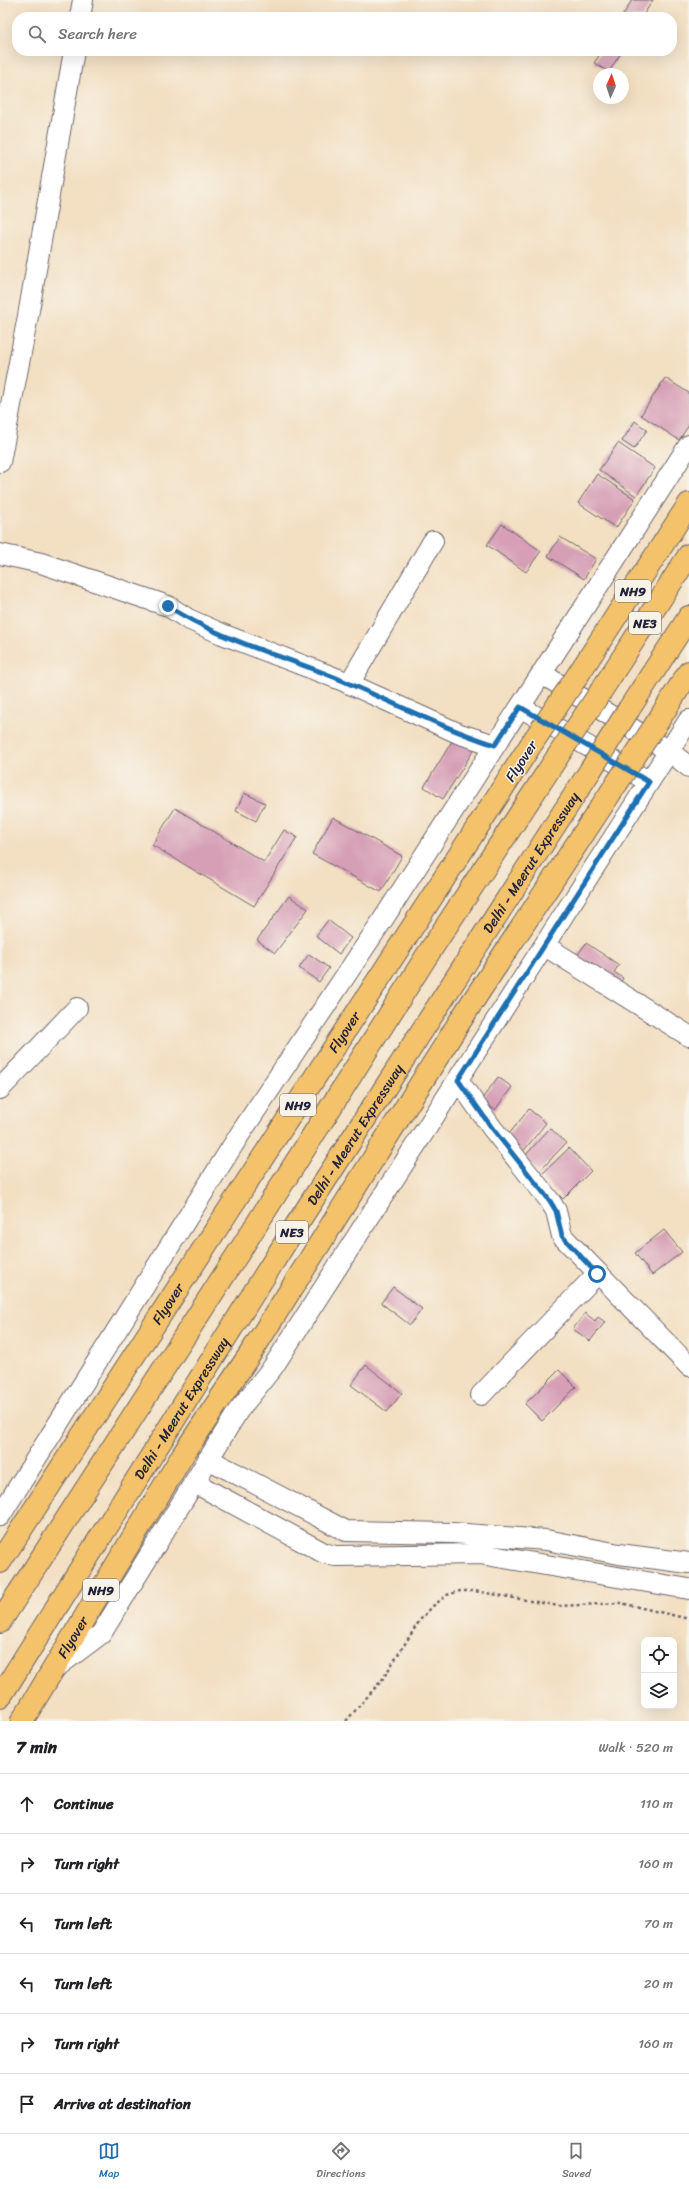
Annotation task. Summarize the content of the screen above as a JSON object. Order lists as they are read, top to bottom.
{
  "streets": {
    "highway": [
      "NH9",
      "NE3",
      "Flyover",
      "Delhi - Meerut Expressway"
    ]
  },
  "crossings": [
    ["NH9", "Flyover"]
  ],
  "north": "top",
  "page": {
    "search": "Search here",
    "heading": ["7 min", "Walk · 520 m"],
    "list": [
      ["Continue", "110 m"],
      ["Turn right", "160 m"],
      ["Turn left", "70 m"],
      ["Turn left", "20 m"],
      ["Turn right", "160 m"],
      "Arrive at destination"
    ],
    "nav": ["Map", "Directions", "Saved"]
  }
}
